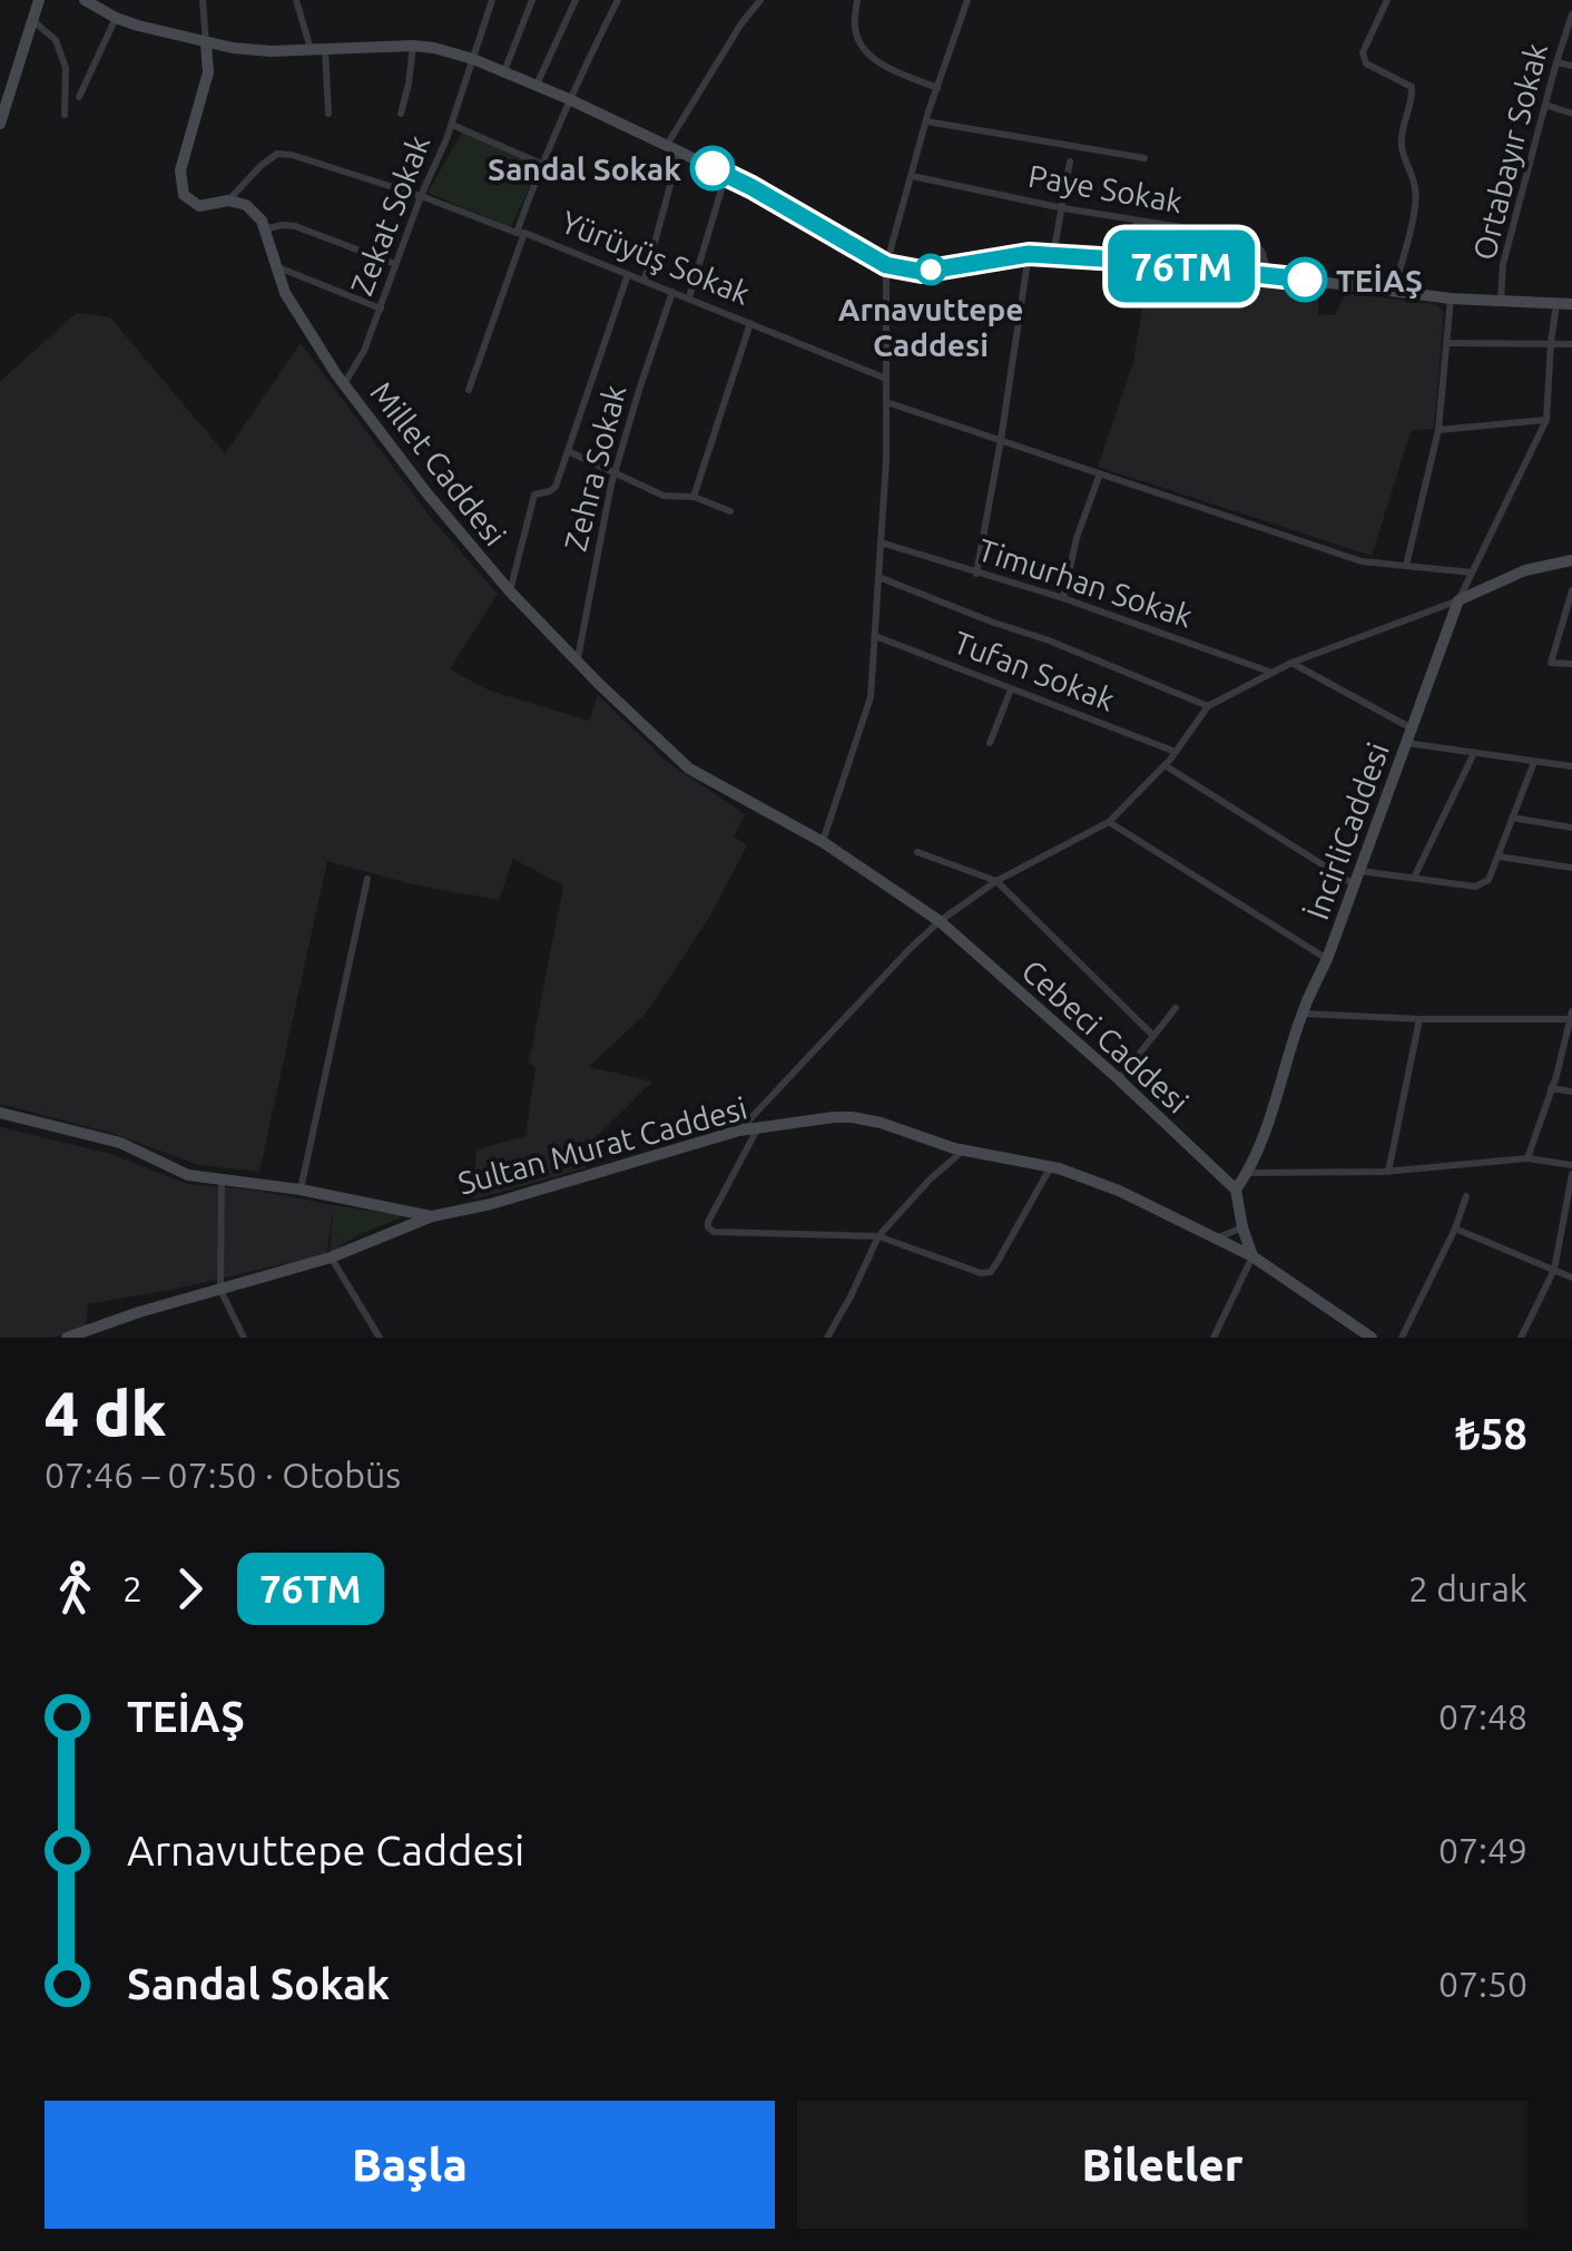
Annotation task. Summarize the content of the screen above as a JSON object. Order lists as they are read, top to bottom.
{
  "streets": {
    "street": [
      "Ortabayır Sokak",
      "Paye Sokak",
      "Zekat Sokak",
      "Yürüyüş Sokak",
      "Millet Caddesi",
      "Zehra Sokak",
      "Timurhan Sokak",
      "Tufan Sokak",
      "İncirliCaddesi",
      "Cebeci Caddesi",
      "Sultan Murat Caddesi"
    ]
  },
  "crossings": [
    ["Zekat Sokak", "Yürüyüş Sokak"],
    ["Zekat Sokak", "Millet Caddesi"],
    ["Yürüyüş Sokak", "Zehra Sokak"],
    ["Millet Caddesi", "Zehra Sokak"],
    ["Millet Caddesi", "Cebeci Caddesi"],
    ["İncirliCaddesi", "Cebeci Caddesi"]
  ],
  "places": ["Sandal Sokak", "Arnavuttepe Caddesi", "TEİAŞ"],
  "lines": ["bus line 76TM"],
  "page": {
    "on_map": "76TM",
    "heading": ["4 dk", "07:46 – 07:50 · Otobüs", "₺58"],
    "legs": ["2", "76TM", "2 durak"],
    "list": [
      {
        "name": "TEİAŞ",
        "value": "07:48"
      },
      {
        "name": "Arnavuttepe Caddesi",
        "value": "07:49"
      },
      {
        "name": "Sandal Sokak",
        "value": "07:50"
      }
    ],
    "buttons": ["Başla", "Biletler"]
  }
}
